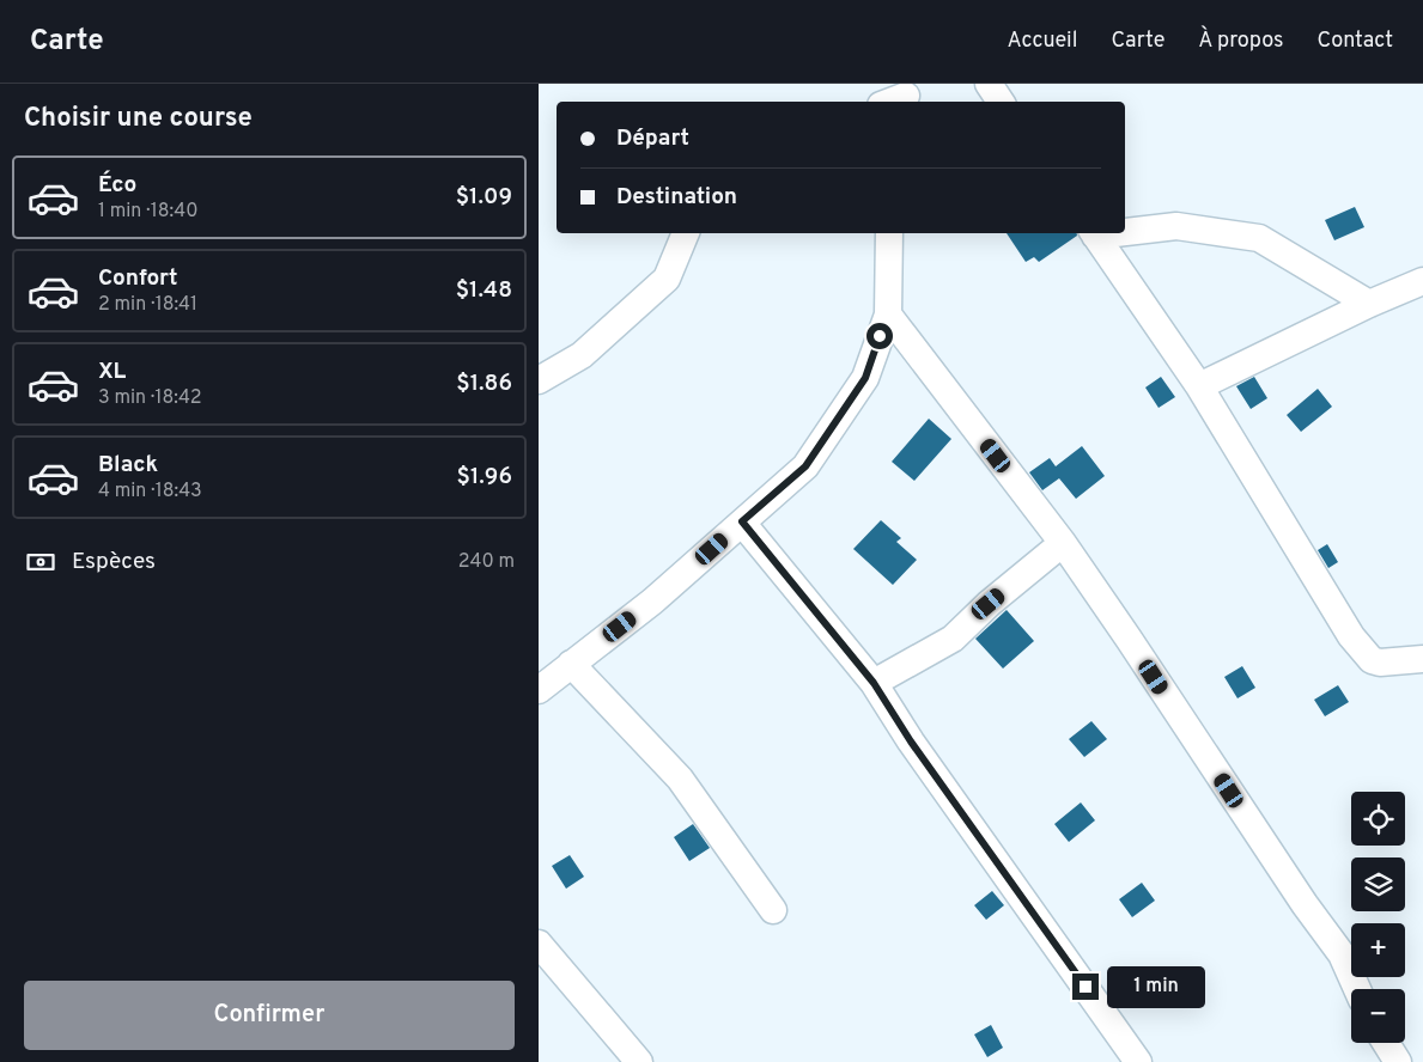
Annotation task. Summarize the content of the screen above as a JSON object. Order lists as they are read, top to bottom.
{
  "page": {
    "header": "Carte",
    "nav": [
      "Accueil",
      "Carte",
      "À propos",
      "Contact"
    ],
    "heading": "Choisir une course",
    "banner": ["Départ", "Destination"],
    "list": [
      {
        "name": "Éco",
        "note": "1 min · 18:40",
        "value": "$1.09"
      },
      {
        "name": "Confort",
        "note": "2 min · 18:41",
        "value": "$1.48"
      },
      {
        "name": "XL",
        "note": "3 min · 18:42",
        "value": "$1.86"
      },
      {
        "name": "Black",
        "note": "4 min · 18:43",
        "value": "$1.96"
      }
    ],
    "pay": ["Espèces", "240 m"],
    "map_buttons": ["+", "−"],
    "bubble": "1 min",
    "buttons": "Confirmer"
  }
}
